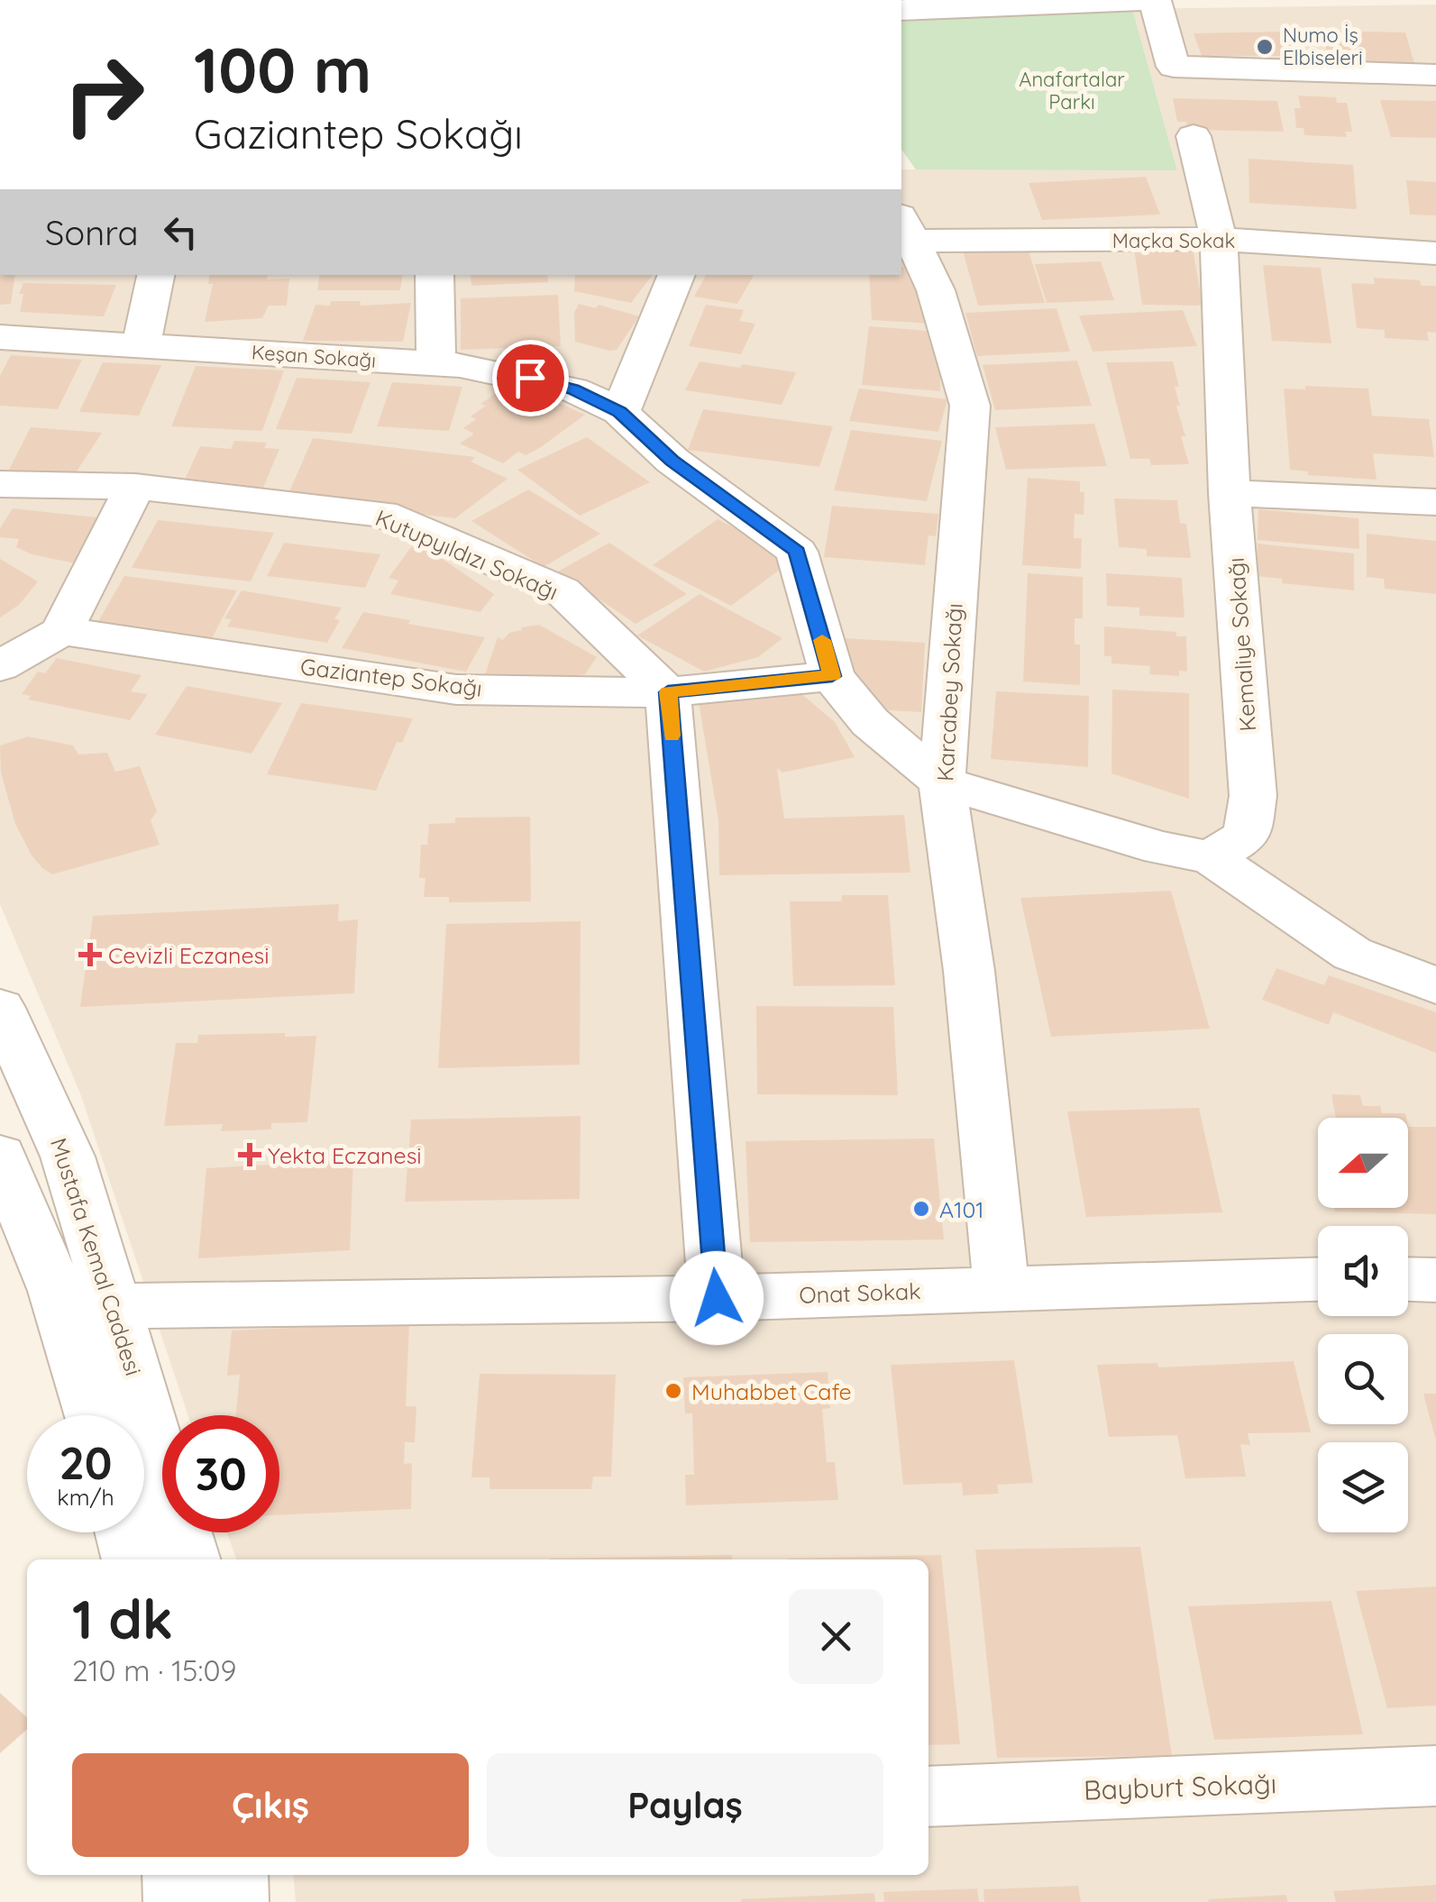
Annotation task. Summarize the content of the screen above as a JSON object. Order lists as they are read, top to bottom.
{
  "streets": {
    "street": [
      "Maçka Sokak",
      "Keşan Sokağı",
      "Kutupyıldızı Sokağı",
      "Kemaliye Sokağı",
      "Gaziantep Sokağı",
      "Karcabey Sokağı",
      "Mustafa Kemal Caddesi",
      "Onat Sokak",
      "Bayburt Sokağı"
    ]
  },
  "crossings": [
    ["Maçka Sokak", "Kemaliye Sokağı"],
    ["Maçka Sokak", "Karcabey Sokağı"],
    ["Keşan Sokağı", "Gaziantep Sokağı"],
    ["Kutupyıldızı Sokağı", "Gaziantep Sokağı"],
    ["Karcabey Sokağı", "Onat Sokak"],
    ["Mustafa Kemal Caddesi", "Onat Sokak"]
  ],
  "parks": ["Anafartalar Parkı"],
  "places": {
    "other": ["Numo İş Elbiseleri", "A101", "Muhabbet Cafe"],
    "health": ["Cevizli Eczanesi", "Yekta Eczanesi"]
  },
  "north": "left",
  "page": {
    "turn": ["100 m", "Gaziantep Sokağı"],
    "then": "Sonra",
    "speed": "20 km/h",
    "limit": "30",
    "heading": ["1 dk", "210 m · 15:09"],
    "buttons": ["Çıkış", "Paylaş"]
  }
}
